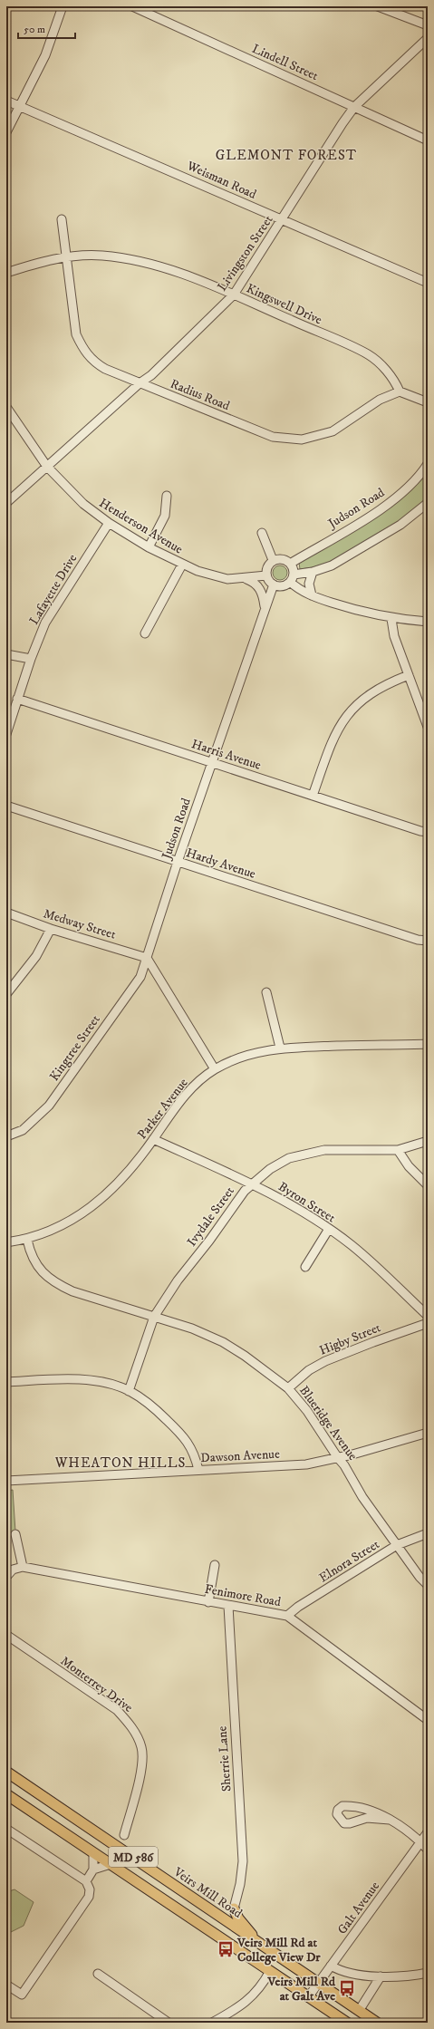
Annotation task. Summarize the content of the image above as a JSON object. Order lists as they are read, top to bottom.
{
  "streets": {
    "main road": ["MD 586", "Veirs Mill Road"],
    "street": [
      "Lindell Street",
      "Weisman Road",
      "Livingston Street",
      "Kingswell Drive",
      "Radius Road",
      "Judson Road",
      "Henderson Avenue",
      "Lafayette Drive",
      "Harris Avenue",
      "Hardy Avenue",
      "Medway Street",
      "Kingtree Street",
      "Parker Avenue",
      "Byron Street",
      "Ivydale Street",
      "Higby Street",
      "Blueridge Avenue",
      "Dawson Avenue",
      "Elnora Street",
      "Fenimore Road",
      "Monterrey Drive",
      "Sherrie Lane",
      "Galt Avenue"
    ]
  },
  "crossings": [
    ["Lindell Street", "Livingston Street"],
    ["Weisman Road", "Livingston Street"],
    ["Livingston Street", "Kingswell Drive"],
    ["Livingston Street", "Radius Road"],
    ["Livingston Street", "Henderson Avenue"],
    ["Kingswell Drive", "Radius Road"],
    ["Judson Road", "Henderson Avenue"],
    ["Judson Road", "Harris Avenue"],
    ["Judson Road", "Hardy Avenue"],
    ["Judson Road", "Medway Street"],
    ["Judson Road", "Kingtree Street"],
    ["Henderson Avenue", "Lafayette Drive"],
    ["Lafayette Drive", "Harris Avenue"],
    ["Medway Street", "Kingtree Street"],
    ["Parker Avenue", "Byron Street"],
    ["Parker Avenue", "Blueridge Avenue"],
    ["Byron Street", "Ivydale Street"],
    ["Ivydale Street", "Blueridge Avenue"],
    ["Higby Street", "Blueridge Avenue"],
    ["Blueridge Avenue", "Dawson Avenue"],
    ["Blueridge Avenue", "Elnora Street"],
    ["Elnora Street", "Fenimore Road"],
    ["Fenimore Road", "Sherrie Lane"],
    ["MD 586", "Galt Avenue"],
    ["Veirs Mill Road", "Galt Avenue"]
  ],
  "districts": ["GLEMONT FOREST", "WHEATON HILLS"],
  "places": {
    "bus stop": ["Veirs Mill Rd at College View Dr", "Veirs Mill Rd at Galt Ave"]
  },
  "scale_bar": "50 m"
}
